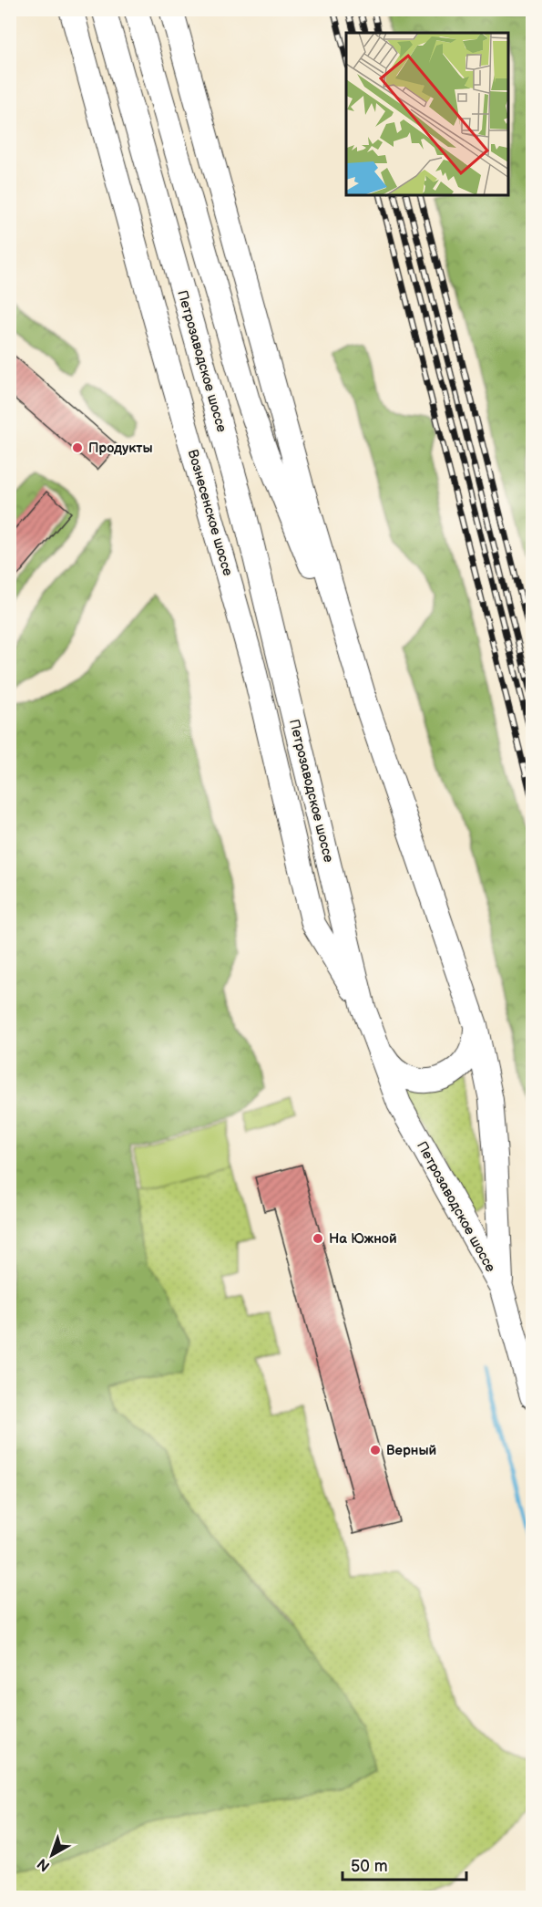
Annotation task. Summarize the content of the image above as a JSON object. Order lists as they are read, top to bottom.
{
  "streets": {
    "main road": ["Петрозаводское шоссе", "Вознесенское шоссе"]
  },
  "crossings": [
    ["Петрозаводское шоссе", "Вознесенское шоссе"]
  ],
  "places": ["Продукты", "На Южной", "Верный"],
  "scale_bar": "50 m",
  "north": "bottom left"
}
